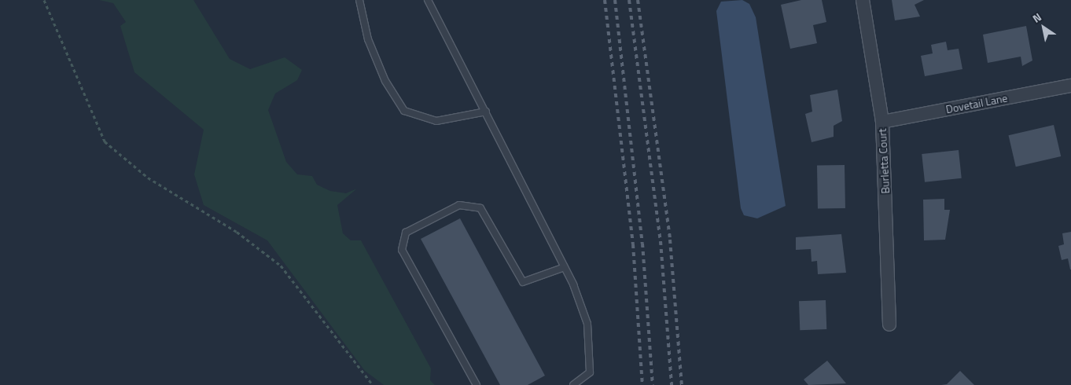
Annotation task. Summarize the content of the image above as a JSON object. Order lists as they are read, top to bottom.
{
  "streets": {
    "street": ["Dovetail Lane", "Burletta Court"]
  },
  "crossings": [
    ["Dovetail Lane", "Burletta Court"]
  ],
  "north": "top left"
}
